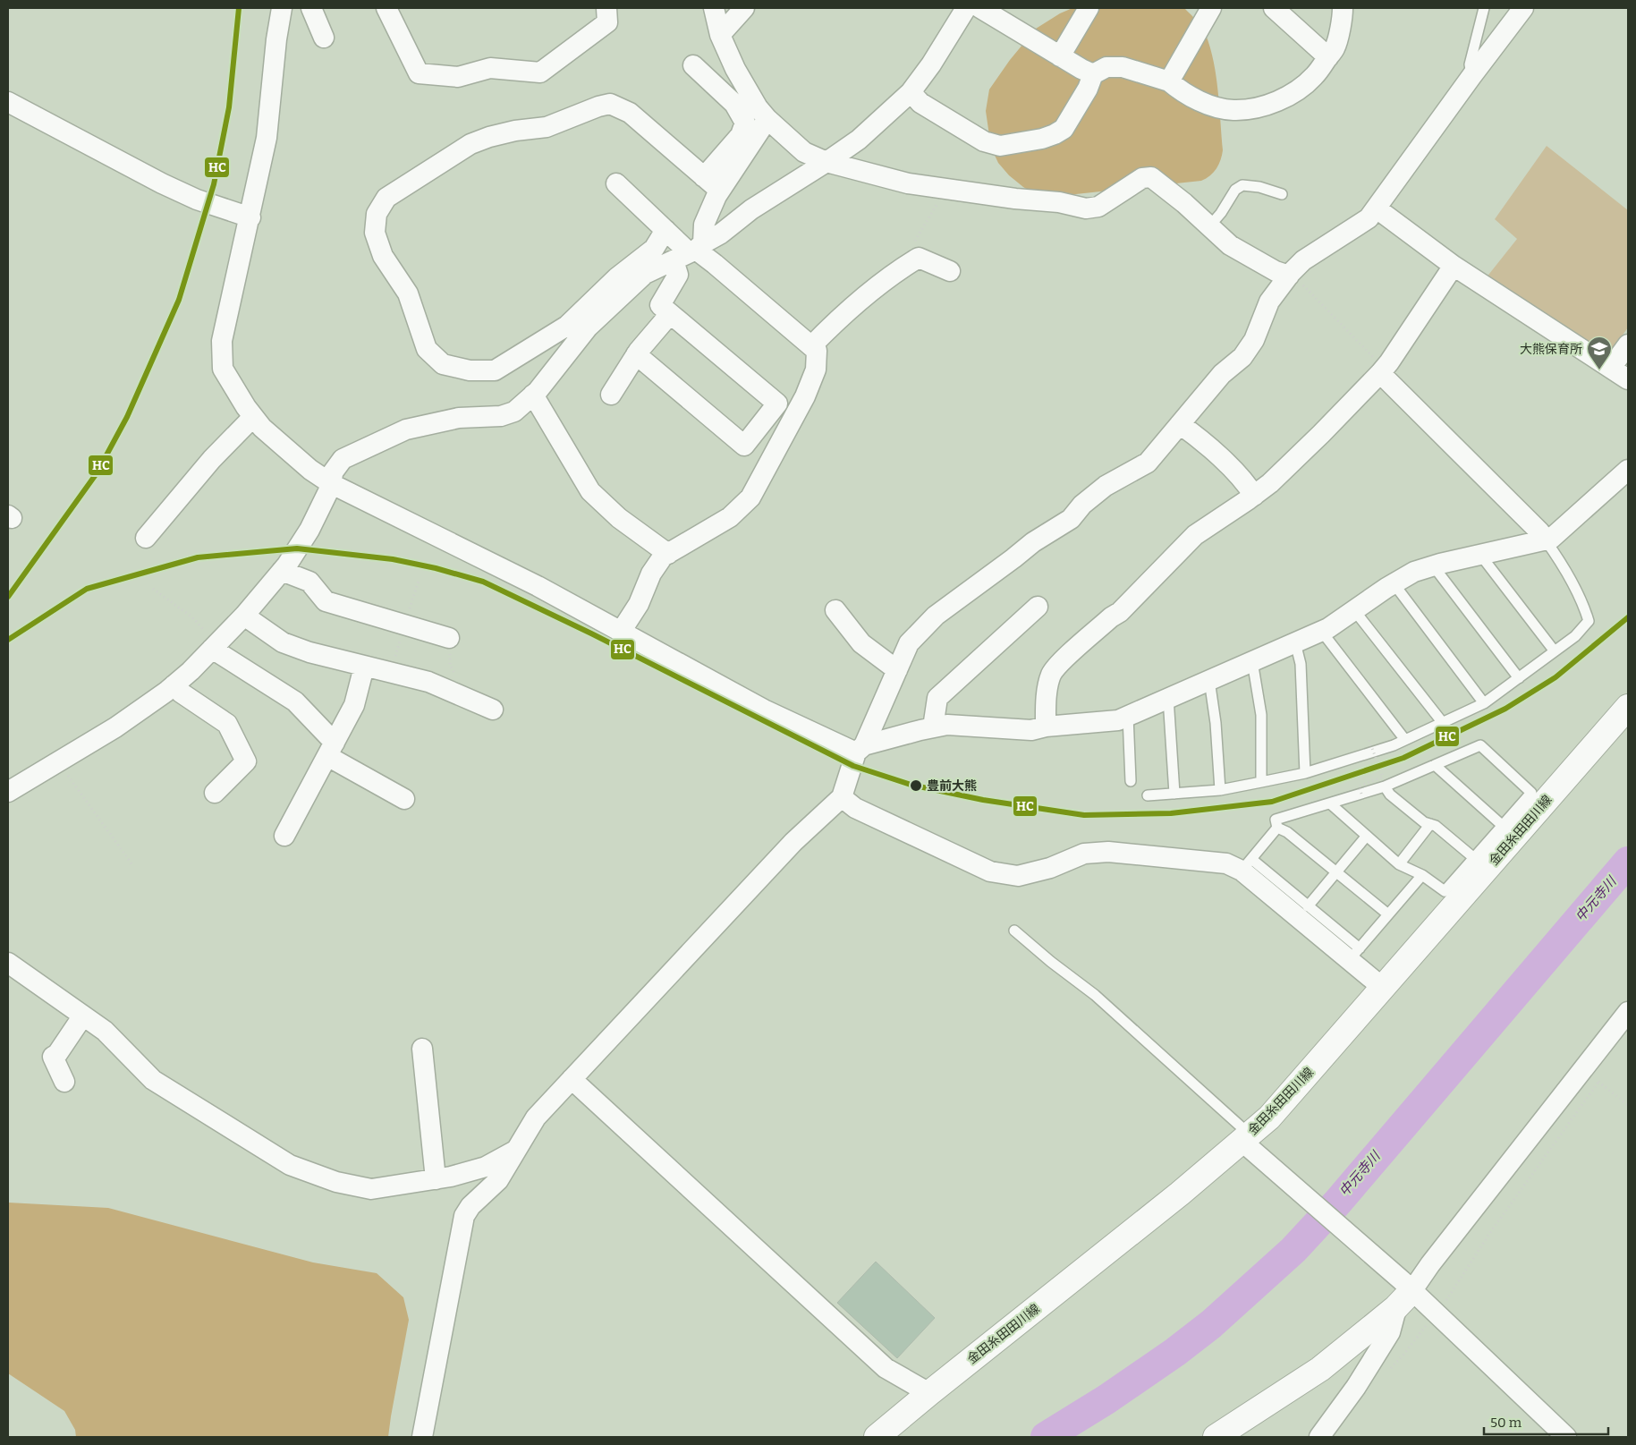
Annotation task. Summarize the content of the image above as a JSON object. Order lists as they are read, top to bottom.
{
  "streets": {
    "main road": ["金田糸田田川線"]
  },
  "water": ["中元寺川"],
  "places": {
    "school or university": ["大熊保育所"],
    "other": ["豊前大熊"]
  },
  "lines": ["transit line HC"],
  "scale_bar": "50 m"
}
